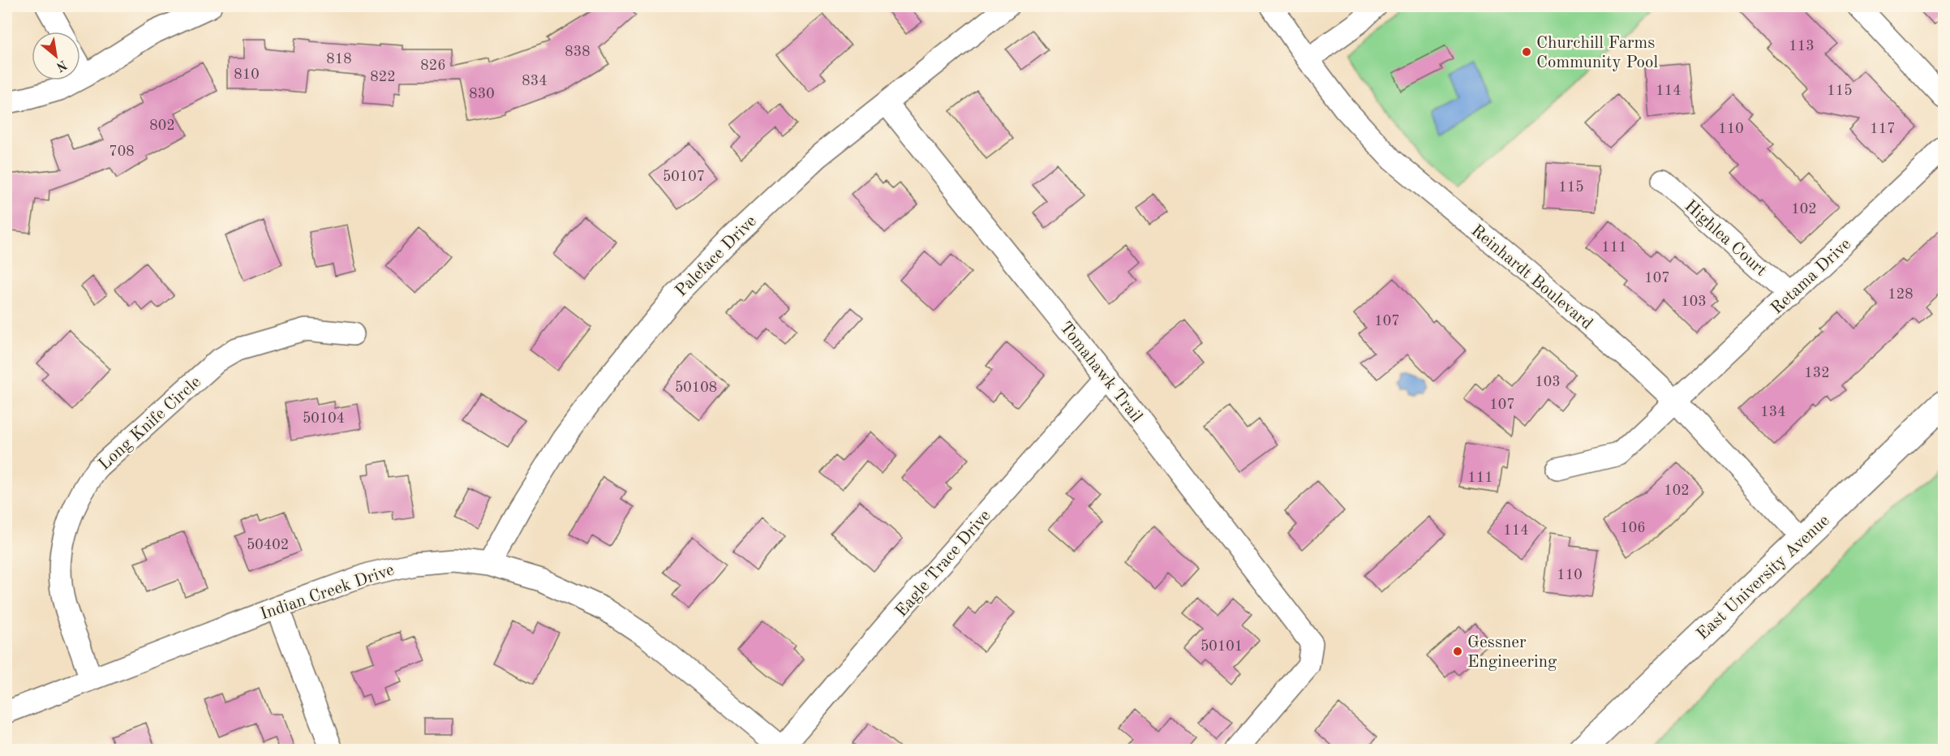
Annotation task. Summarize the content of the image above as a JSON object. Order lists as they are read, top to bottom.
{
  "streets": {
    "main road": ["East University Avenue"],
    "street": [
      "Highlea Court",
      "Paleface Drive",
      "Retama Drive",
      "Reinhardt Boulevard",
      "Tomahawk Trail",
      "Long Knife Circle",
      "Eagle Trace Drive",
      "Indian Creek Drive"
    ]
  },
  "crossings": [
    ["Highlea Court", "Retama Drive"],
    ["Paleface Drive", "Tomahawk Trail"],
    ["Paleface Drive", "Indian Creek Drive"],
    ["Retama Drive", "Reinhardt Boulevard"],
    ["Reinhardt Boulevard", "East University Avenue"],
    ["Tomahawk Trail", "Eagle Trace Drive"],
    ["Long Knife Circle", "Indian Creek Drive"],
    ["Eagle Trace Drive", "Indian Creek Drive"]
  ],
  "places": ["Churchill Farms Community Pool", "Gessner Engineering"],
  "house_numbers": [
    "113",
    "838",
    "818",
    "826",
    "810",
    "822",
    "834",
    "114",
    "115",
    "830",
    "802",
    "110",
    "117",
    "708",
    "50107",
    "115",
    "102",
    "111",
    "107",
    "128",
    "103",
    "107",
    "132",
    "103",
    "50108",
    "107",
    "134",
    "50104",
    "111",
    "102",
    "106",
    "114",
    "50402",
    "110",
    "50101"
  ],
  "north": "bottom right"
}
